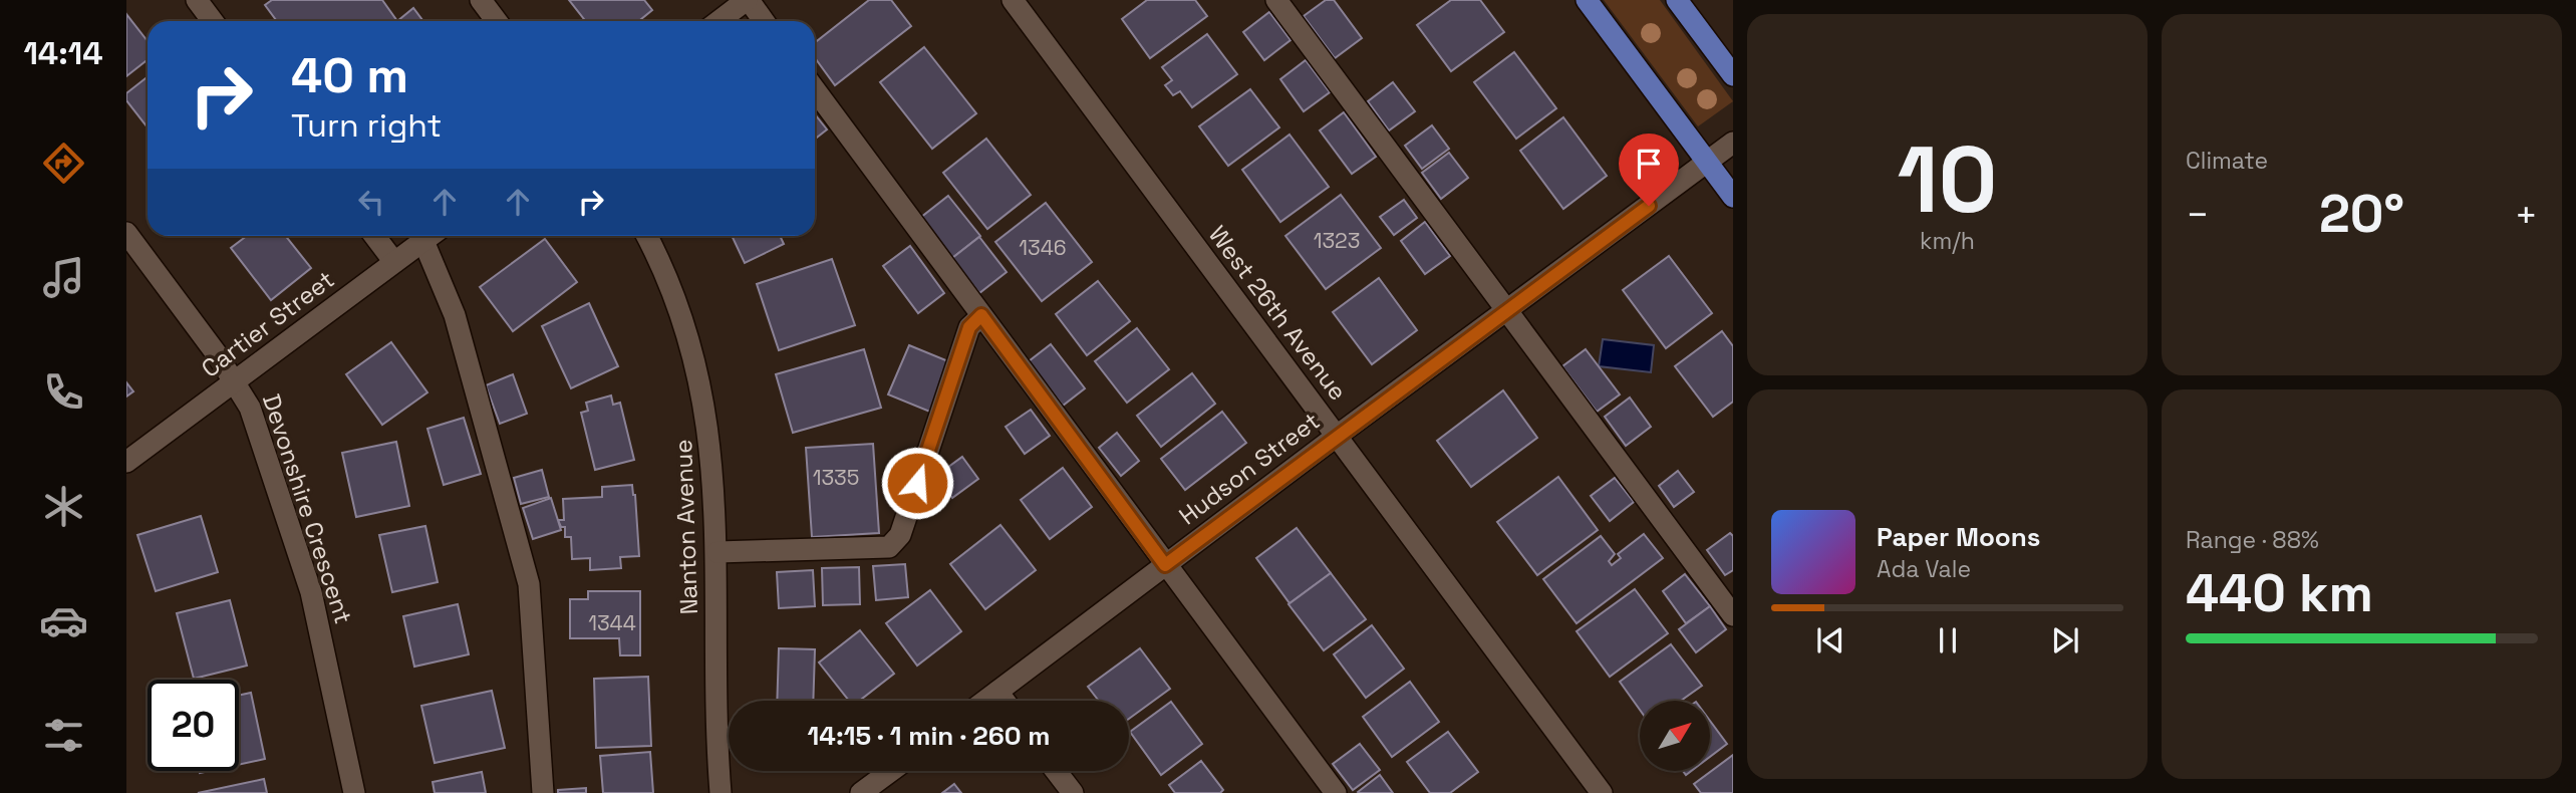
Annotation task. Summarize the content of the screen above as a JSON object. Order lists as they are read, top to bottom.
{
  "streets": {
    "street": [
      "West 26th Avenue",
      "Cartier Street",
      "Hudson Street",
      "Devonshire Crescent",
      "Nanton Avenue"
    ]
  },
  "crossings": [
    ["West 26th Avenue", "Hudson Street"],
    ["Cartier Street", "Devonshire Crescent"]
  ],
  "house_numbers": [
    "1323",
    "1346",
    "1335",
    "1344"
  ],
  "north": "top right",
  "page": {
    "tabs": "14:14",
    "tile": [
      ["10", "km/h"],
      "Climate",
      ["Range · 88%", "440 km"]
    ],
    "turn": ["40 m", "Turn right"],
    "heat": ["−", "20°", "+"],
    "song": ["Paper Moons", "Ada Vale"],
    "limit": "20",
    "trip": "14:15 · 1 min · 260 m"
  }
}
